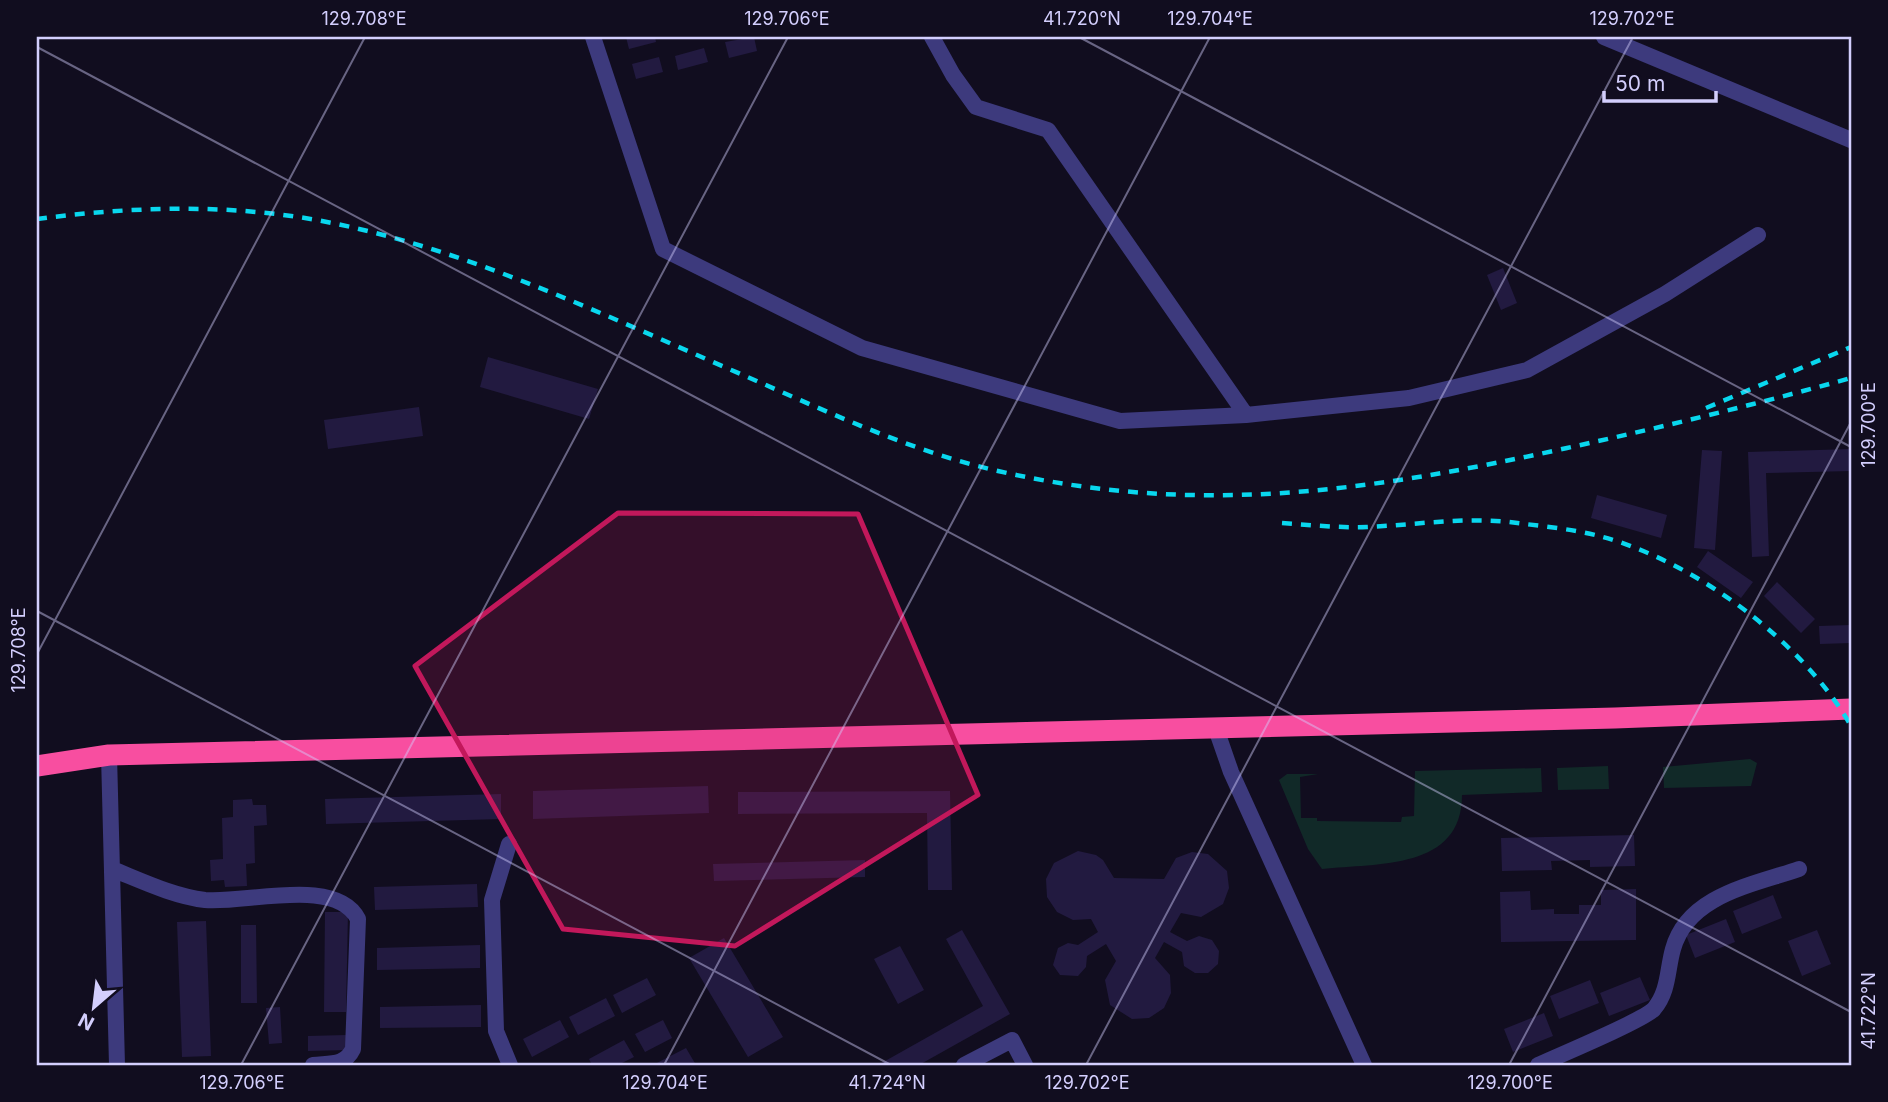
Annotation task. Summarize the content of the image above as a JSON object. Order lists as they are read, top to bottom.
{
  "scale_bar": "50 m",
  "north": "bottom left",
  "coordinates": [
    "129.708°E",
    "129.706°E",
    "41.720°N",
    "129.704°E",
    "129.702°E",
    "129.700°E",
    "41.722°N",
    "41.724°N"
  ]
}
